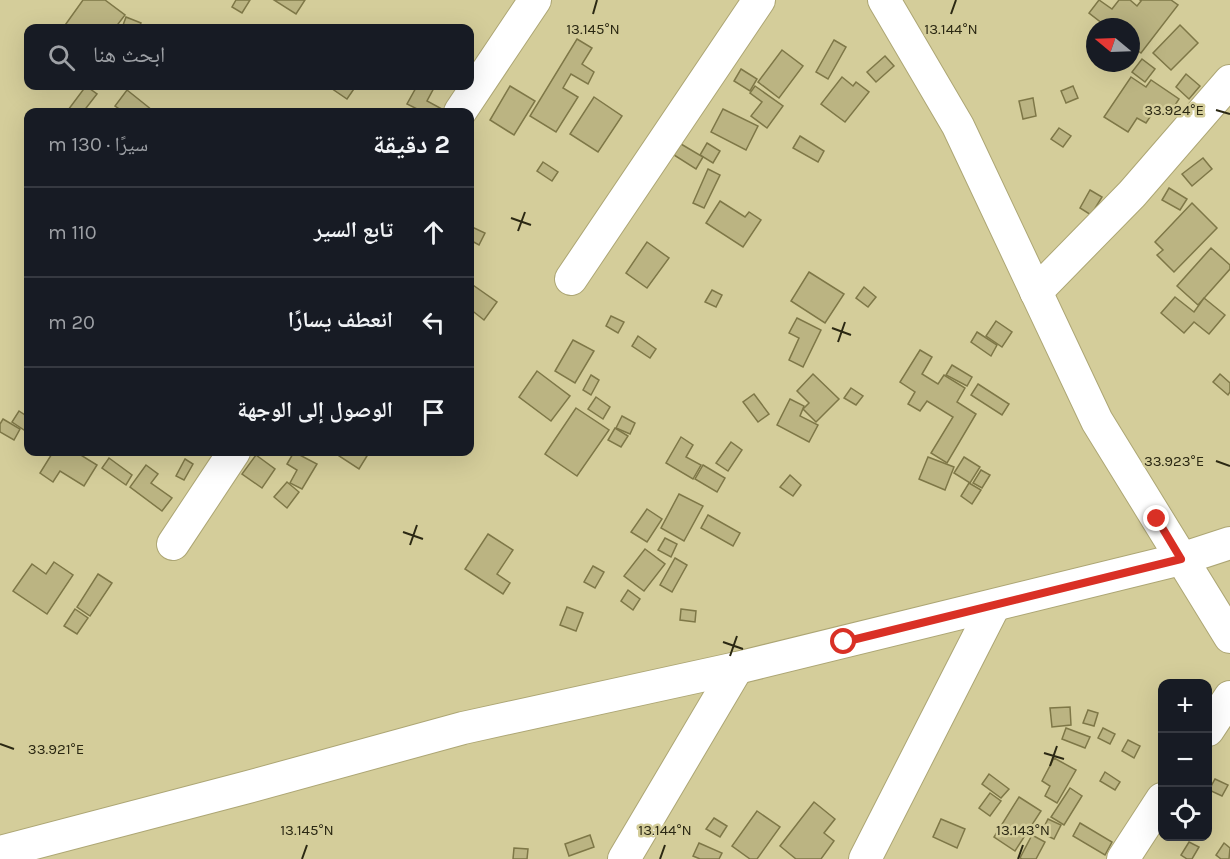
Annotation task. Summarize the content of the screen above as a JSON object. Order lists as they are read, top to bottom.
{
  "north": "left",
  "page": {
    "search": "ابحث هنا",
    "heading": ["2 دقيقة", "سيرًا · 130 m"],
    "list": [
      ["تابع السير", "110 m"],
      ["انعطف يسارًا", "20 m"],
      "الوصول إلى الوجهة"
    ],
    "map_buttons": ["+", "−"]
  },
  "coordinates": [
    "13.145°N",
    "13.144°N",
    "33.924°E",
    "33.923°E",
    "33.921°E",
    "13.143°N"
  ]
}
